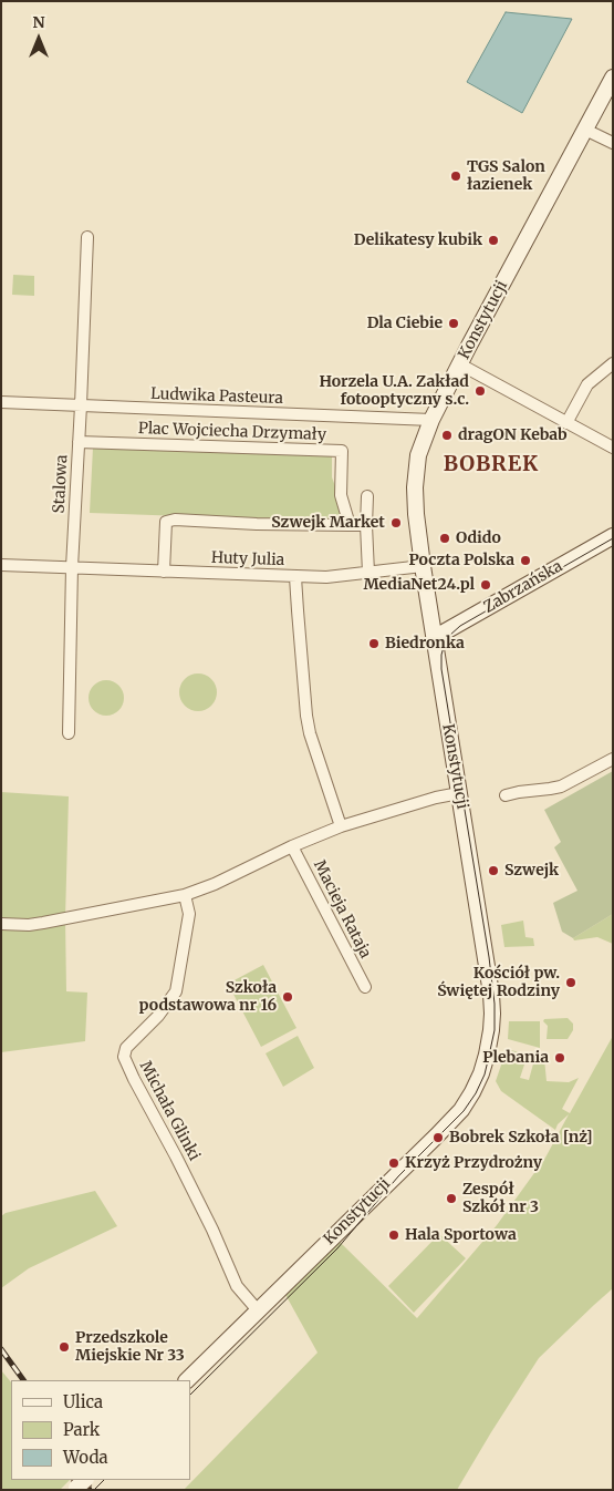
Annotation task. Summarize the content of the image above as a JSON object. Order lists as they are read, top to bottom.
{
  "streets": {
    "street": [
      "Konstytucji",
      "Ludwika Pasteura",
      "Plac Wojciecha Drzymały",
      "Stalowa",
      "Huty Julia",
      "Zabrzańska",
      "Macieja Rataja",
      "Michała Glinki"
    ]
  },
  "crossings": [
    ["Konstytucji", "Ludwika Pasteura"],
    ["Konstytucji", "Huty Julia"],
    ["Konstytucji", "Zabrzańska"],
    ["Konstytucji", "Michała Glinki"],
    ["Ludwika Pasteura", "Stalowa"],
    ["Plac Wojciecha Drzymały", "Stalowa"],
    ["Stalowa", "Huty Julia"]
  ],
  "districts": ["BOBREK"],
  "places": [
    "TGS Salon łazienek",
    "Delikatesy kubik",
    "Dla Ciebie",
    "Horzela U.A. Zakład fotooptyczny s.c.",
    "dragON Kebab",
    "Szwejk Market",
    "Odido",
    "Poczta Polska",
    "MediaNet24.pl",
    "Biedronka",
    "Szwejk",
    "Kościół pw. Świętej Rodziny",
    "Szkoła podstawowa nr 16",
    "Plebania",
    "Bobrek Szkoła [nż]",
    "Krzyż Przydrożny",
    "Zespół Szkół nr 3",
    "Hala Sportowa",
    "Przedszkole Miejskie Nr 33"
  ],
  "legend": ["Ulica", "Park", "Woda"],
  "north": "top"
}
